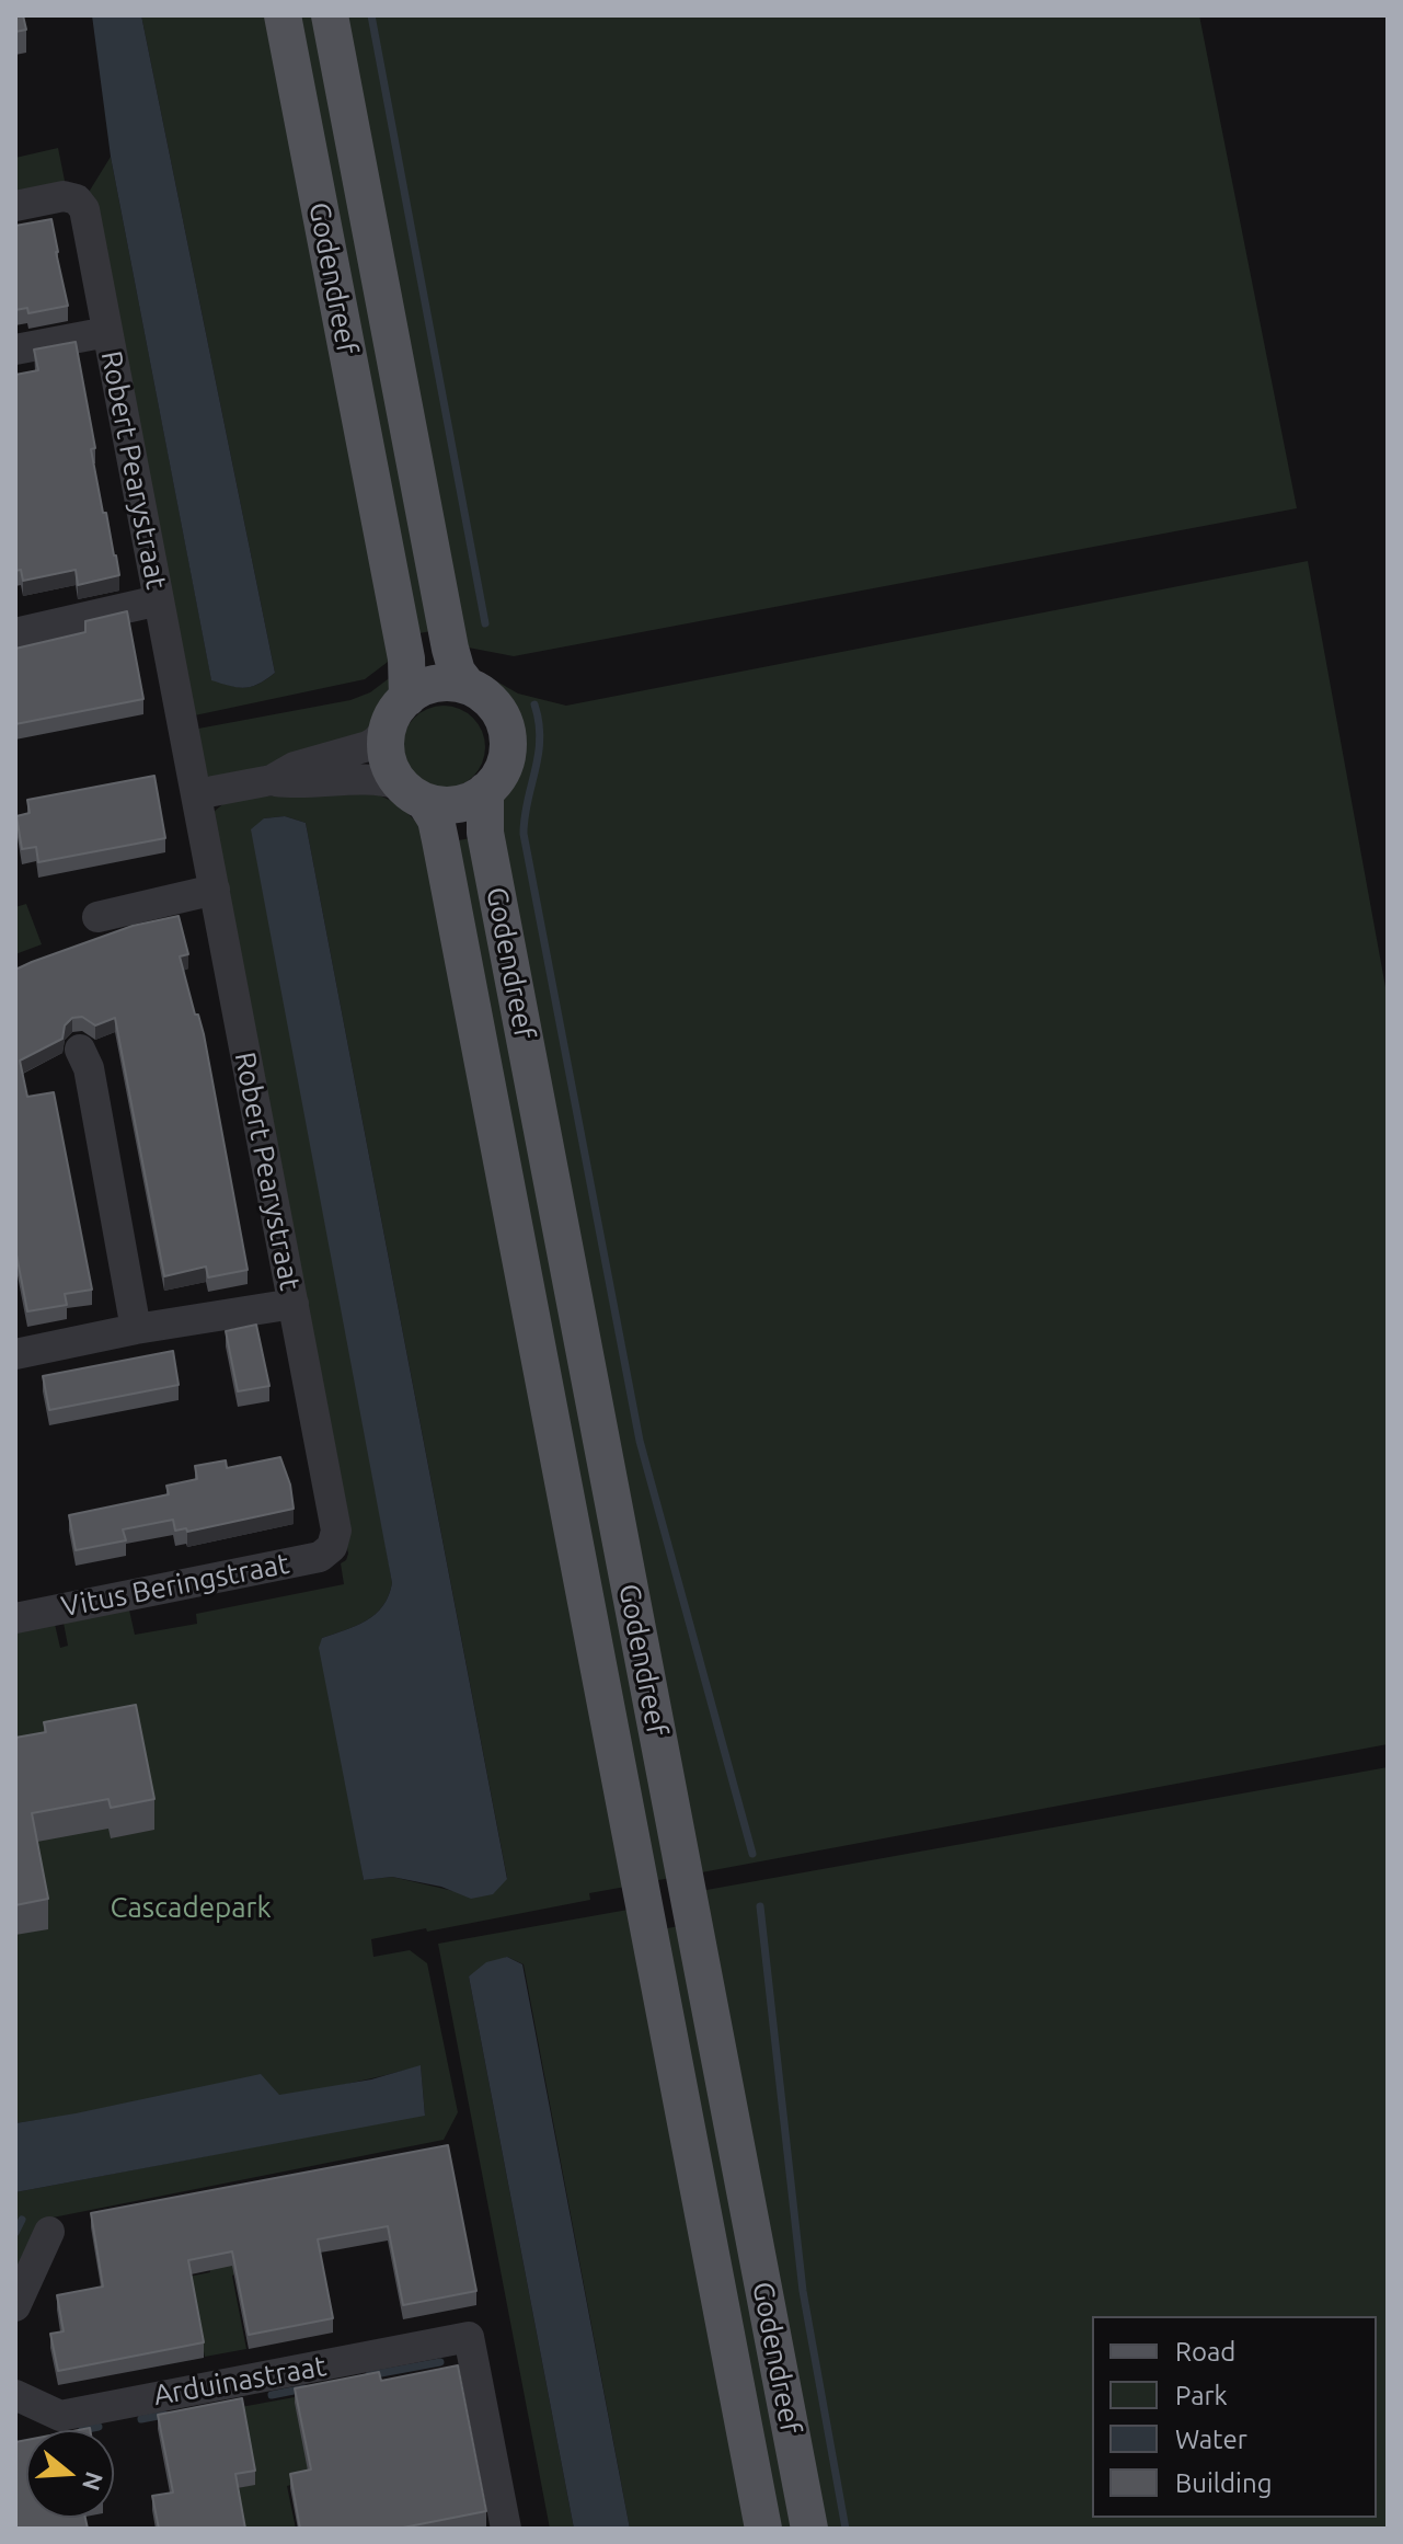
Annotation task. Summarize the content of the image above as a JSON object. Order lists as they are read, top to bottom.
{
  "streets": {
    "main road": ["Godendreef"],
    "street": ["Robert Pearystraat", "Vitus Beringstraat", "Arduinastraat"]
  },
  "crossings": [
    ["Robert Pearystraat", "Vitus Beringstraat"]
  ],
  "parks": ["Cascadepark"],
  "legend": [
    "Road",
    "Park",
    "Water",
    "Building"
  ],
  "north": "right"
}
